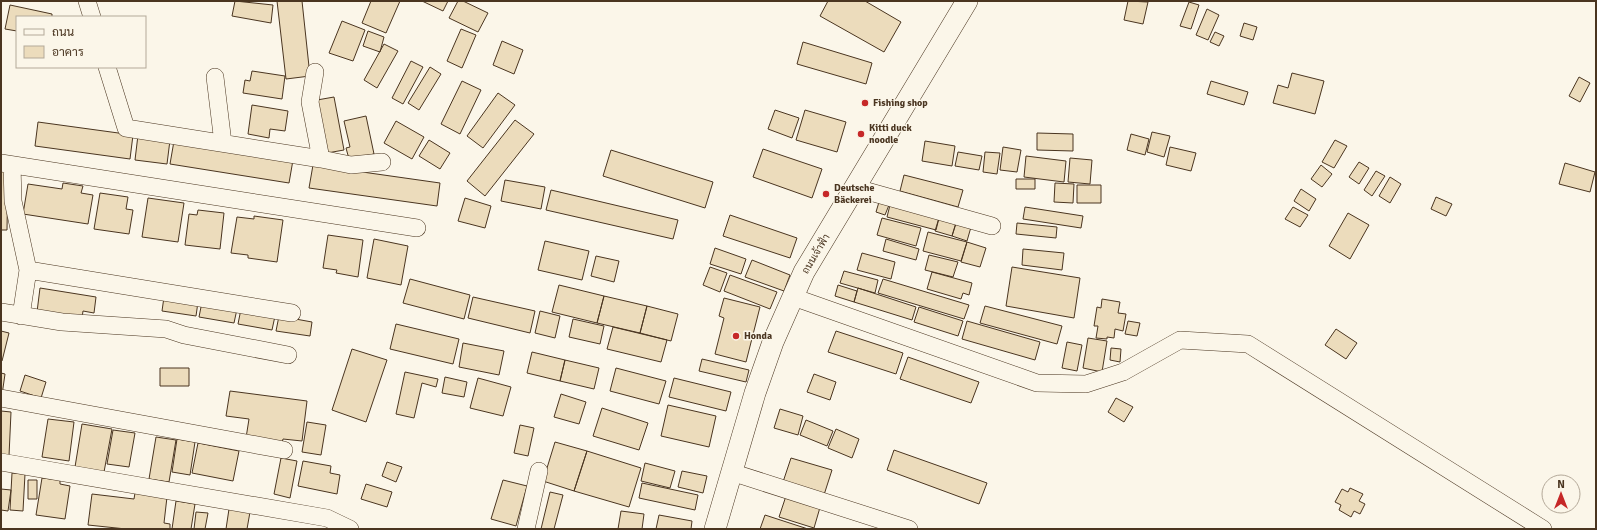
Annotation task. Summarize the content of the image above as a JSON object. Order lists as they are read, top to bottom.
{
  "streets": {
    "main road": ["ถนนเจ้าฟ้า"]
  },
  "places": [
    "Fishing shop",
    "Kitti duck noodle",
    "Deutsche Bäckerei",
    "Honda"
  ],
  "legend": ["ถนน", "อาคาร"],
  "north": "top"
}
